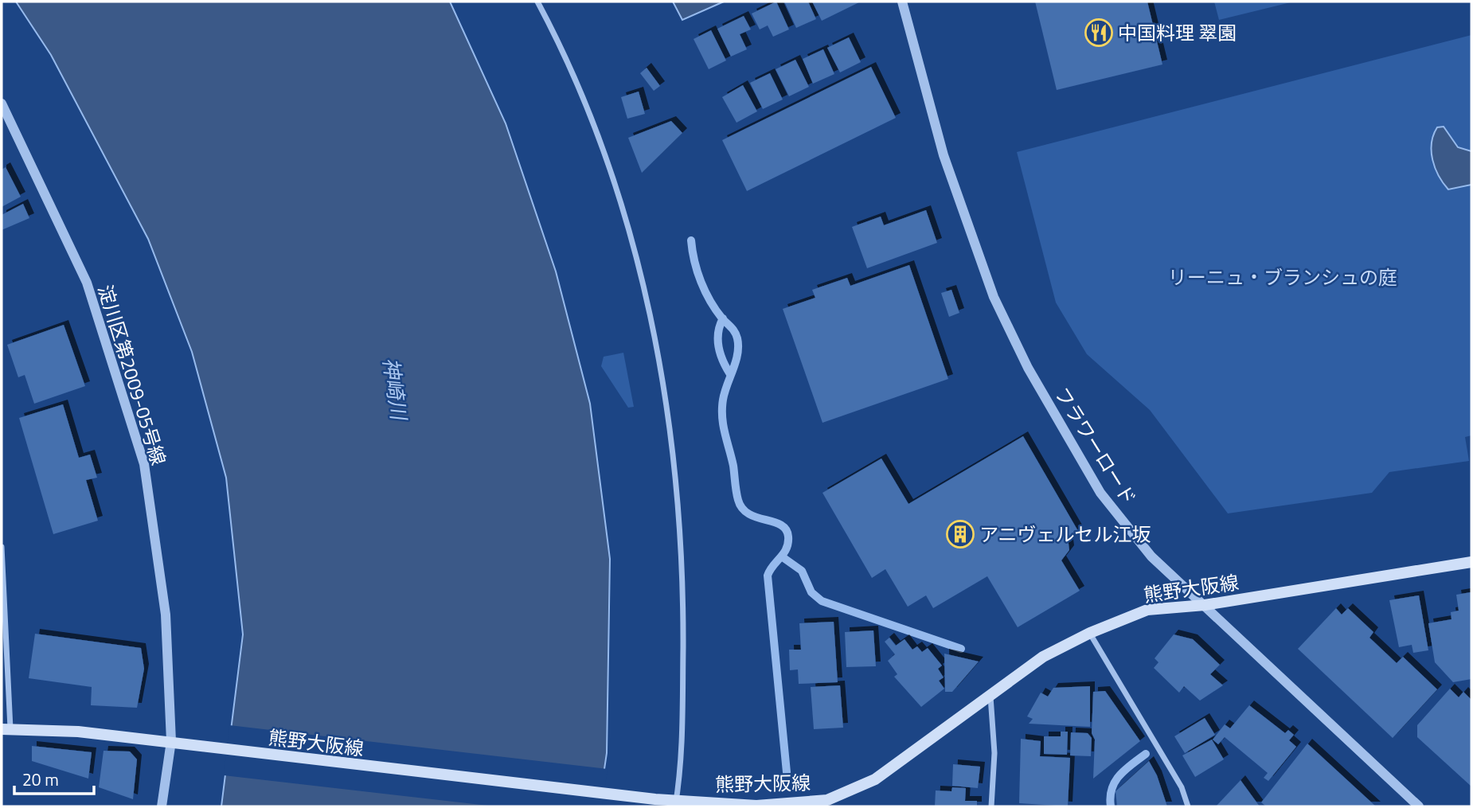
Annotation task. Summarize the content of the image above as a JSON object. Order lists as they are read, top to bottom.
{
  "streets": {
    "main road": ["熊野大阪線"],
    "street": ["淀川区第2009-05号線", "フラワーロード"]
  },
  "crossings": [
    ["淀川区第2009-05号線", "熊野大阪線"],
    ["フラワーロード", "熊野大阪線"]
  ],
  "water": ["神崎川"],
  "parks": ["リーニュ・ブランシュの庭"],
  "places": {
    "restaurant": ["中国料理 翠園"],
    "building": ["アニヴェルセル江坂"]
  },
  "scale_bar": "20 m"
}
